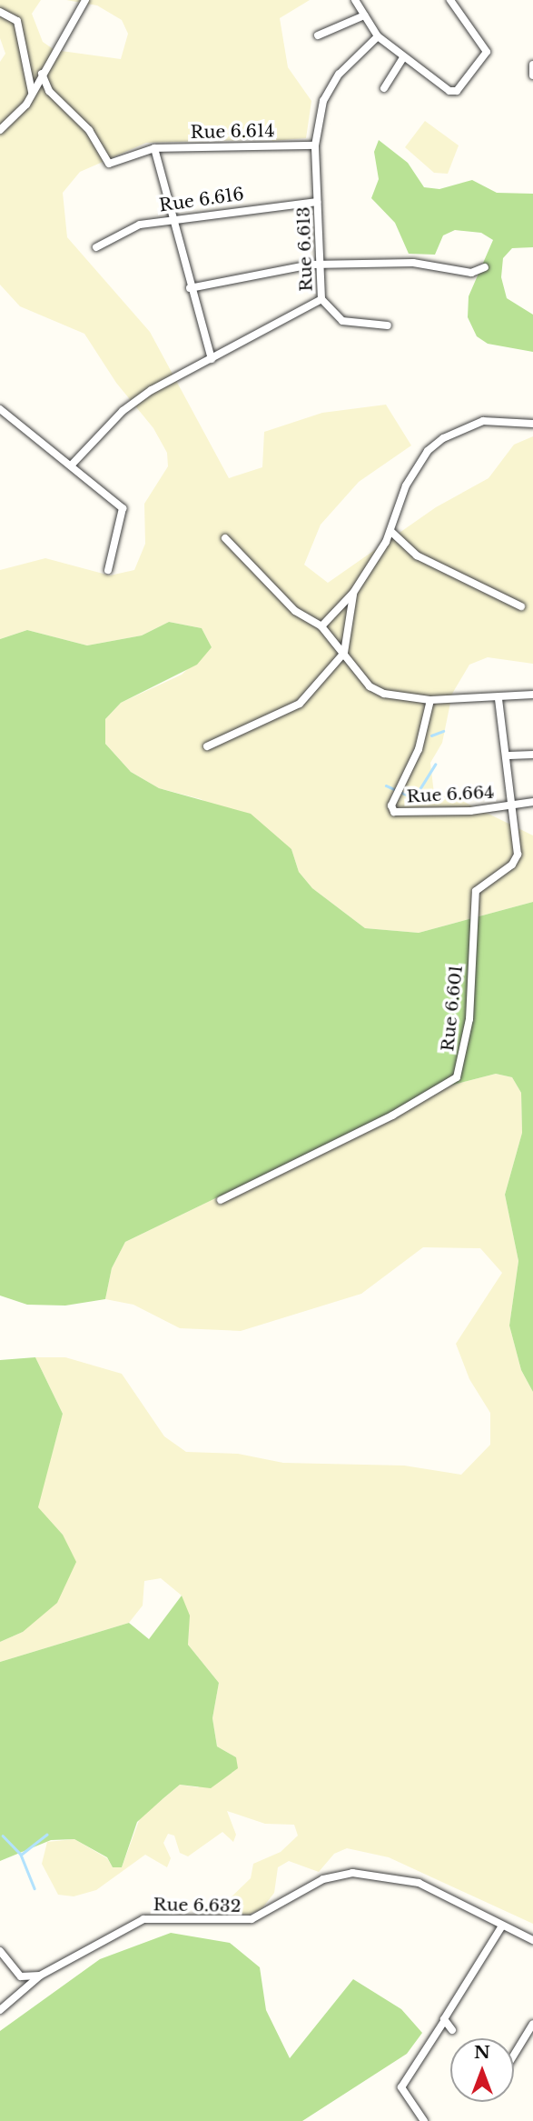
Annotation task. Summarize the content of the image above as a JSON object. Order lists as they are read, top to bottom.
{
  "streets": {
    "street": [
      "Rue 6.614",
      "Rue 6.616",
      "Rue 6.613",
      "Rue 6.664",
      "Rue 6.601",
      "Rue 6.632"
    ]
  },
  "crossings": [
    ["Rue 6.614", "Rue 6.613"],
    ["Rue 6.616", "Rue 6.613"],
    ["Rue 6.664", "Rue 6.601"]
  ],
  "north": "top"
}
